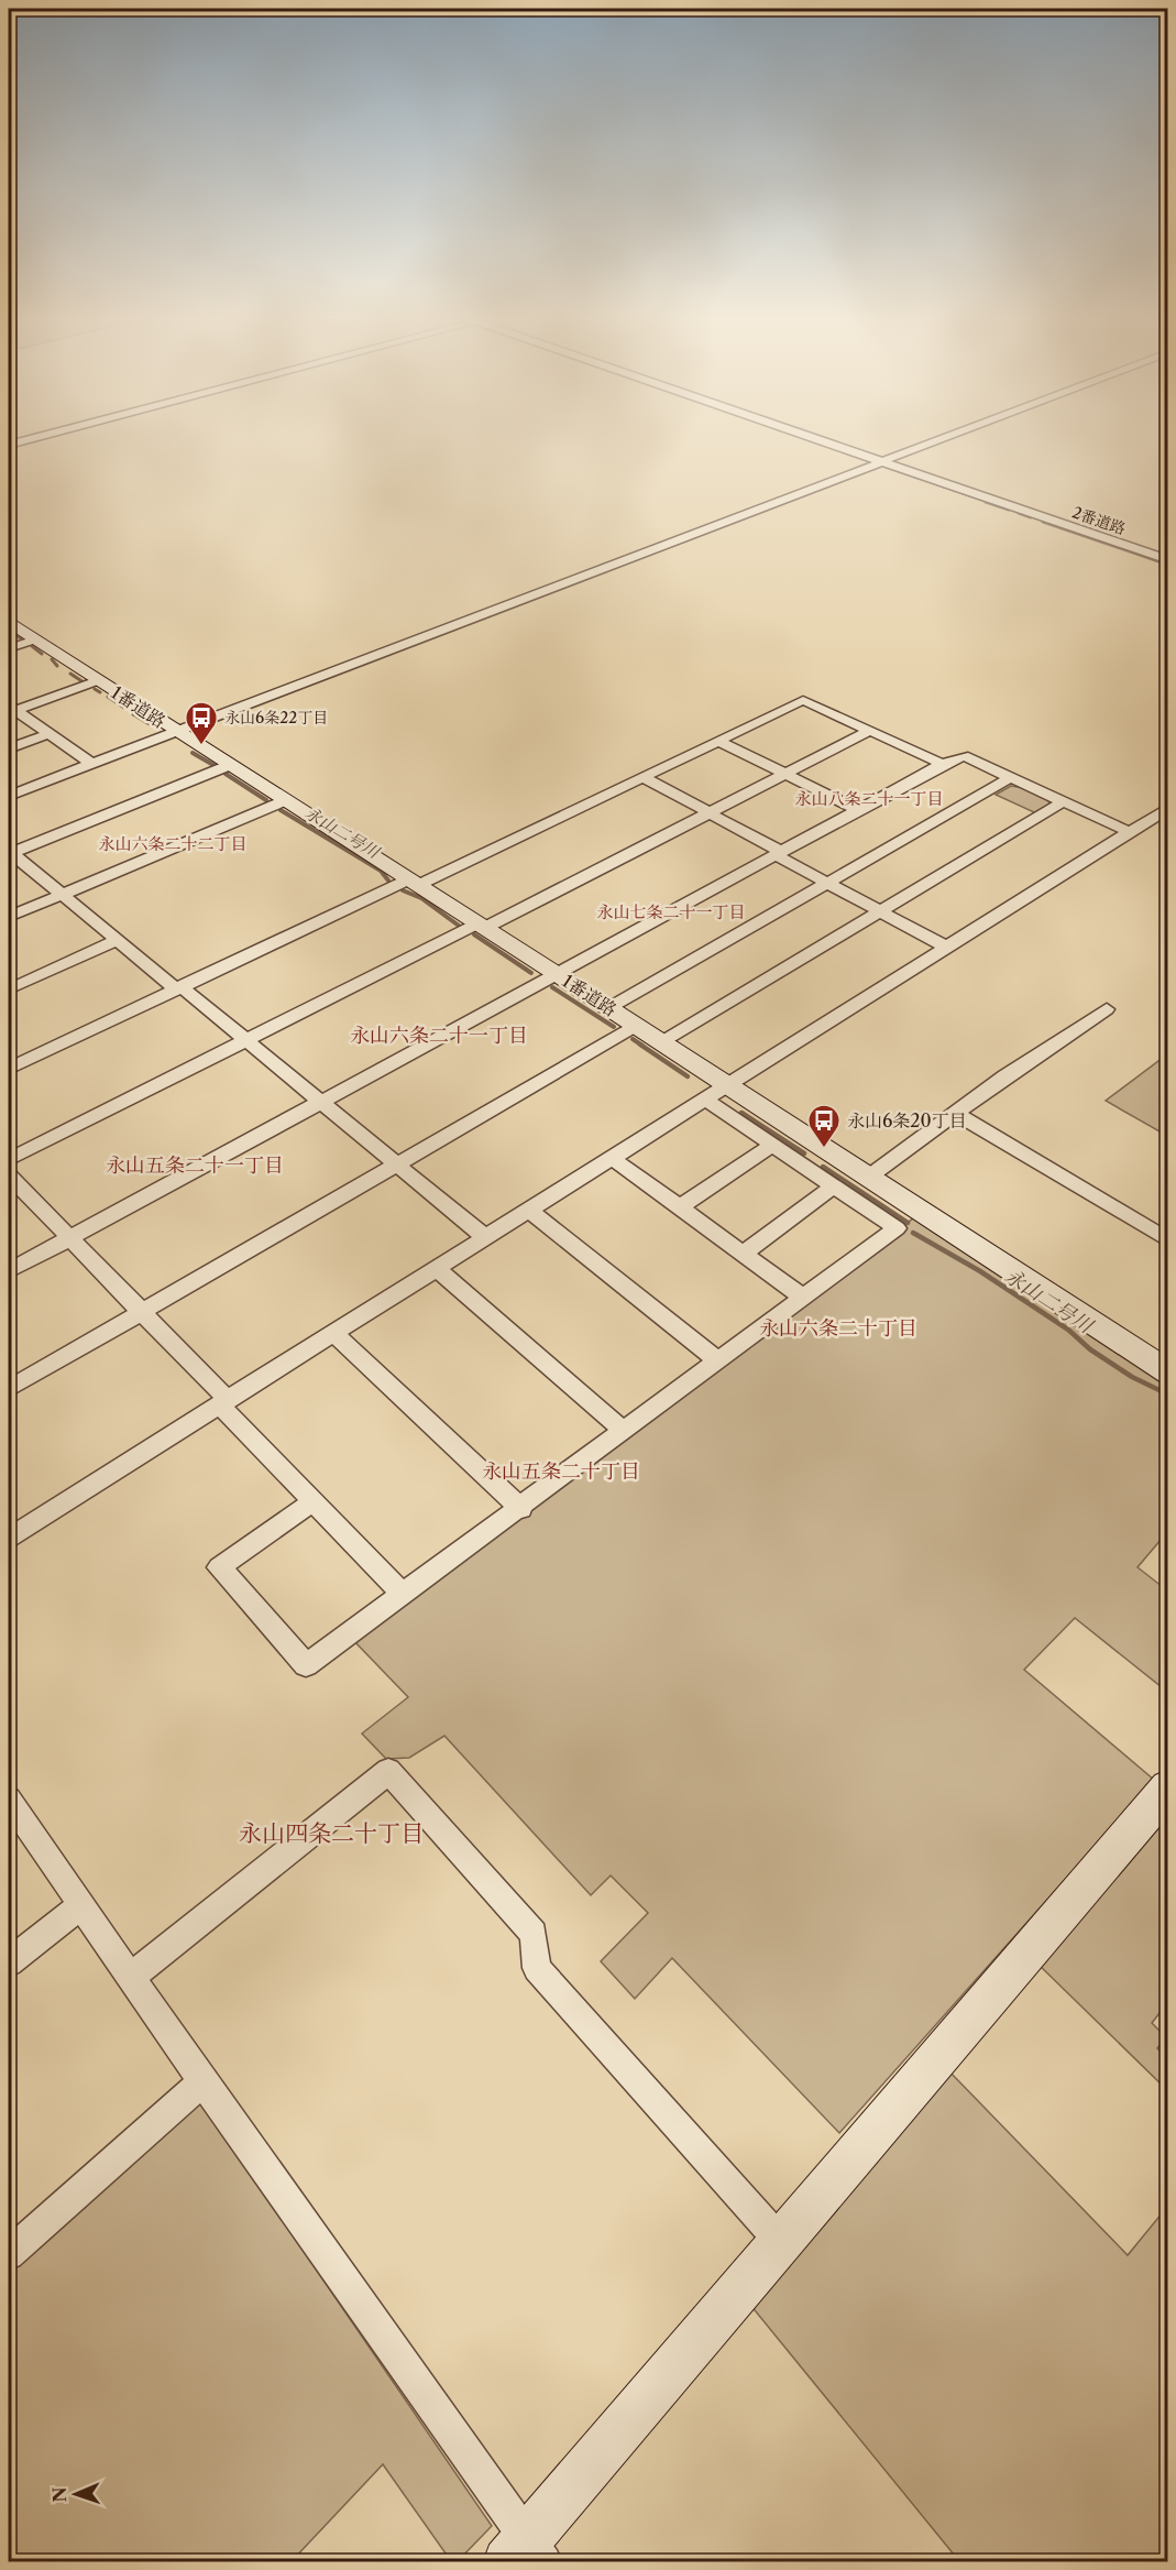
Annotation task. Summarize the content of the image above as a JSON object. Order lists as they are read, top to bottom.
{
  "streets": {
    "street": ["2番道路", "1番道路"]
  },
  "districts": [
    "永山八条二十一丁目",
    "永山六条二十二丁目",
    "永山七条二十一丁目",
    "永山六条二十一丁目",
    "永山五条二十一丁目",
    "永山六条二十丁目",
    "永山五条二十丁目",
    "永山四条二十丁目"
  ],
  "water": ["永山二号川"],
  "places": {
    "bus stop": ["永山6条22丁目", "永山6条20丁目"]
  },
  "north": "left"
}
